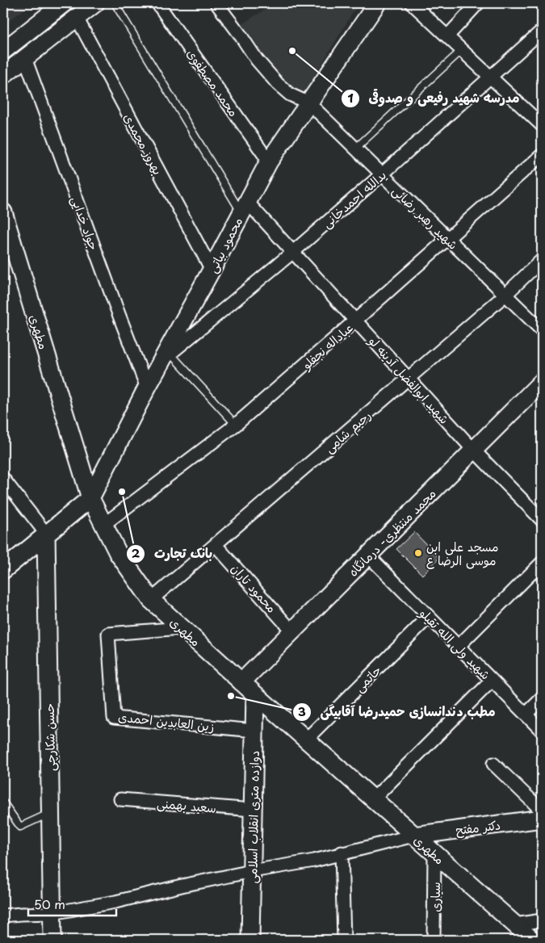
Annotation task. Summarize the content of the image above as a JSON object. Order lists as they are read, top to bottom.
{
  "streets": {
    "main road": [
      "محمود بیاتی",
      "مطهری",
      "محمد منتظری- درمانگاه",
      "حسن شکارچی",
      "دوازده متری انقلاب اسلامی",
      "دکتر مفتح"
    ],
    "street": [
      "محمد مصطفوی",
      "بهروز محمدی",
      "یدالله احمدخانی",
      "شهید رهبر رضائی",
      "جواد خدایی",
      "عباداله نجفلو",
      "شهید ابوالفضل آدینه لو",
      "رحیم شامی",
      "محمود تاران",
      "شهید ولی الله تقیلو",
      "حاتمی",
      "زین العابدین احمدی",
      "سعید بهمنی",
      "سیاری"
    ]
  },
  "crossings": [
    ["محمد مصطفوی", "محمود بیاتی"],
    ["بهروز محمدی", "محمود بیاتی"],
    ["یدالله احمدخانی", "شهید رهبر رضائی"],
    ["یدالله احمدخانی", "محمود بیاتی"],
    ["یدالله احمدخانی", "شهید ابوالفضل آدینه لو"],
    ["شهید رهبر رضائی", "محمود بیاتی"],
    ["شهید رهبر رضائی", "عباداله نجفلو"],
    ["شهید رهبر رضائی", "رحیم شامی"],
    ["جواد خدایی", "محمود بیاتی"],
    ["محمود بیاتی", "مطهری"],
    ["محمود بیاتی", "شهید ابوالفضل آدینه لو"],
    ["مطهری", "عباداله نجفلو"],
    ["مطهری", "رحیم شامی"],
    ["مطهری", "محمد منتظری- درمانگاه"],
    ["مطهری", "حاتمی"],
    ["مطهری", "زین العابدین احمدی"],
    ["مطهری", "دوازده متری انقلاب اسلامی"],
    ["مطهری", "دکتر مفتح"],
    ["مطهری", "سیاری"],
    ["عباداله نجفلو", "شهید ابوالفضل آدینه لو"],
    ["شهید ابوالفضل آدینه لو", "رحیم شامی"],
    ["شهید ابوالفضل آدینه لو", "محمد منتظری- درمانگاه"],
    ["رحیم شامی", "محمود تاران"],
    ["محمد منتظری- درمانگاه", "محمود تاران"],
    ["محمد منتظری- درمانگاه", "شهید ولی الله تقیلو"],
    ["شهید ولی الله تقیلو", "حاتمی"],
    ["زین العابدین احمدی", "دوازده متری انقلاب اسلامی"],
    ["سعید بهمنی", "دوازده متری انقلاب اسلامی"]
  ],
  "places": [
    "مدرسه شهید رفیعی و صدوقی",
    "بانک تجارت",
    "مسجد علی ابن موسی الرضا ع",
    "مطب دندانسازی حمیدرضا آقابیگی"
  ],
  "scale_bar": "50 m"
}
